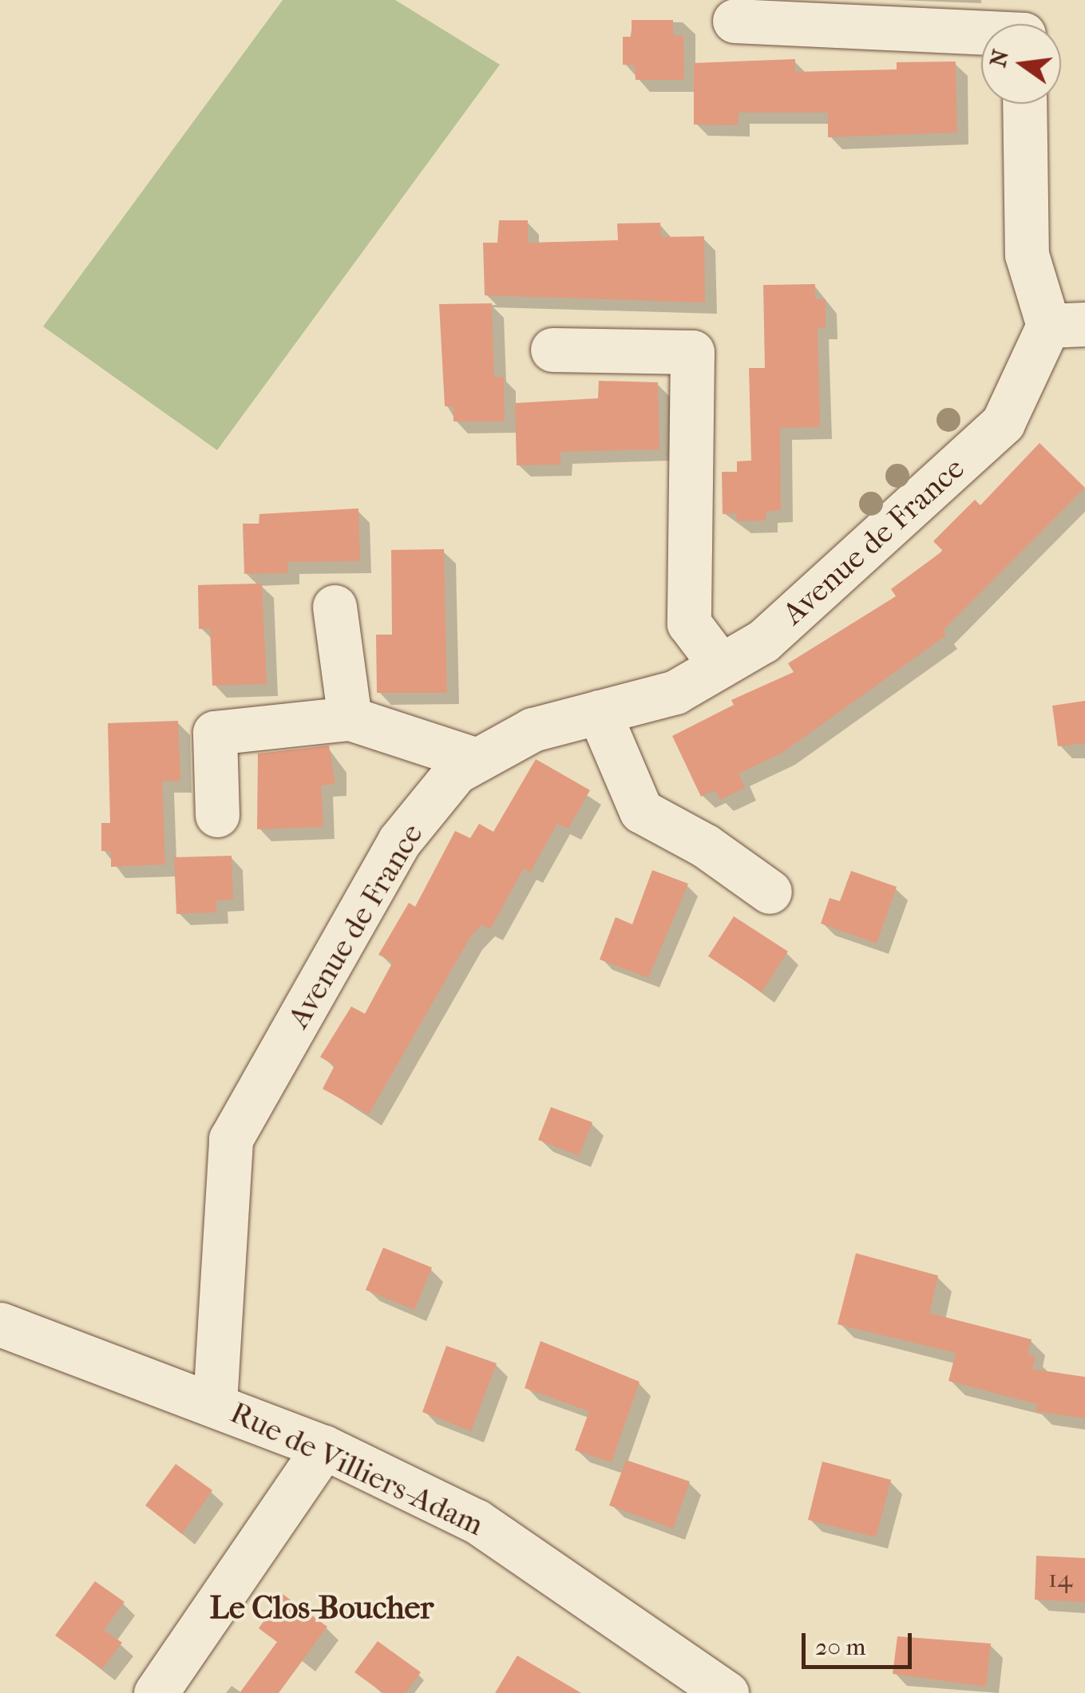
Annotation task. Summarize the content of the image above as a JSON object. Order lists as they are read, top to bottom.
{
  "streets": {
    "street": ["Avenue de France", "Rue de Villiers-Adam"]
  },
  "crossings": [
    ["Avenue de France", "Rue de Villiers-Adam"]
  ],
  "districts": ["Le Clos-Boucher"],
  "house_numbers": ["14"],
  "scale_bar": "20 m",
  "north": "left"
}
